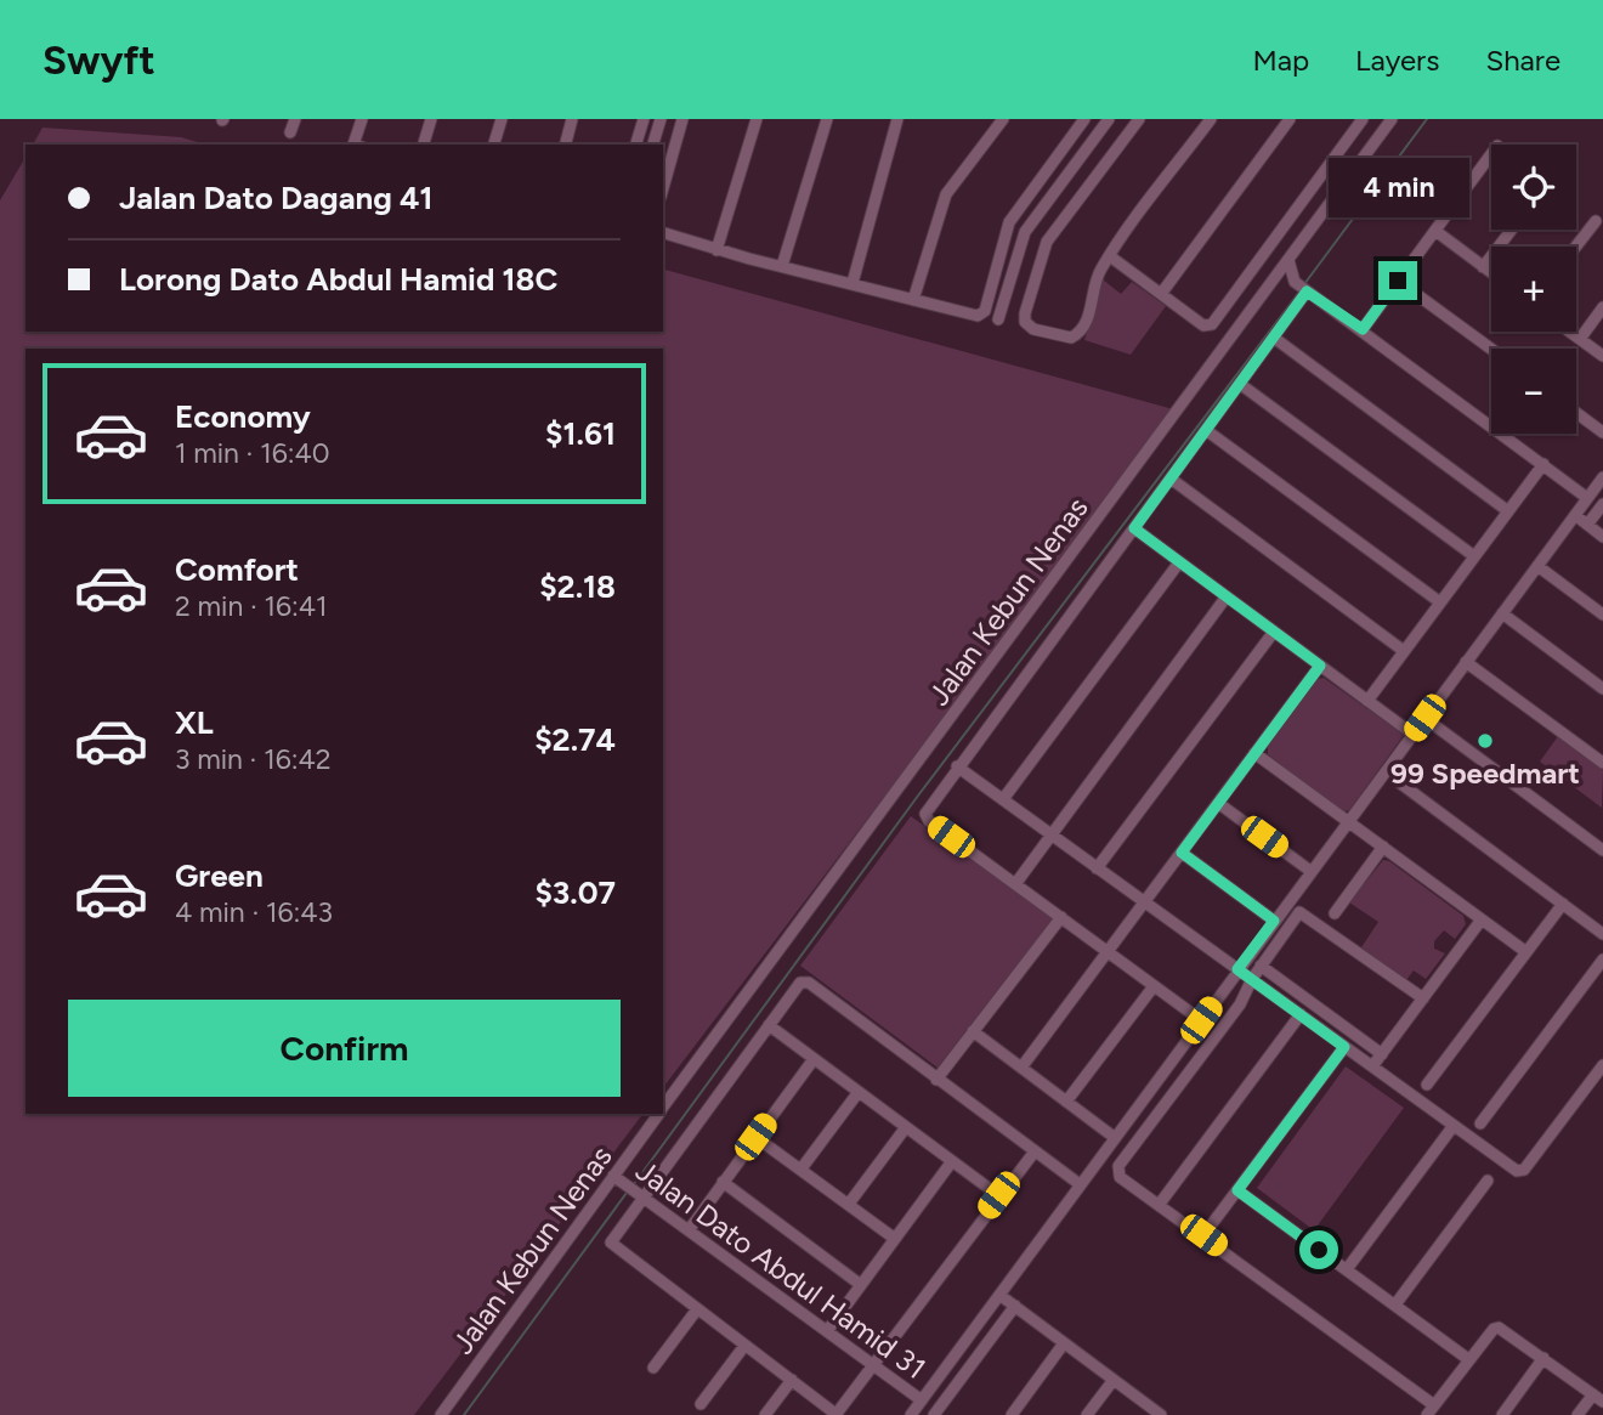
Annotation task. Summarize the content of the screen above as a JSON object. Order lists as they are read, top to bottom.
{
  "streets": {
    "street": ["Jalan Kebun Nenas", "Jalan Dato Abdul Hamid 31"]
  },
  "crossings": [
    ["Jalan Kebun Nenas", "Jalan Dato Abdul Hamid 31"]
  ],
  "places": ["99 Speedmart"],
  "page": {
    "header": "Swyft",
    "nav": ["Map", "Layers", "Share"],
    "map_buttons": ["+", "−"],
    "banner": ["Jalan Dato Dagang 41", "Lorong Dato Abdul Hamid 18C"],
    "bubble": "4 min",
    "list": [
      {
        "name": "Economy",
        "note": "1 min · 16:40",
        "value": "$1.61"
      },
      {
        "name": "Comfort",
        "note": "2 min · 16:41",
        "value": "$2.18"
      },
      {
        "name": "XL",
        "note": "3 min · 16:42",
        "value": "$2.74"
      },
      {
        "name": "Green",
        "note": "4 min · 16:43",
        "value": "$3.07"
      }
    ],
    "buttons": "Confirm"
  }
}
